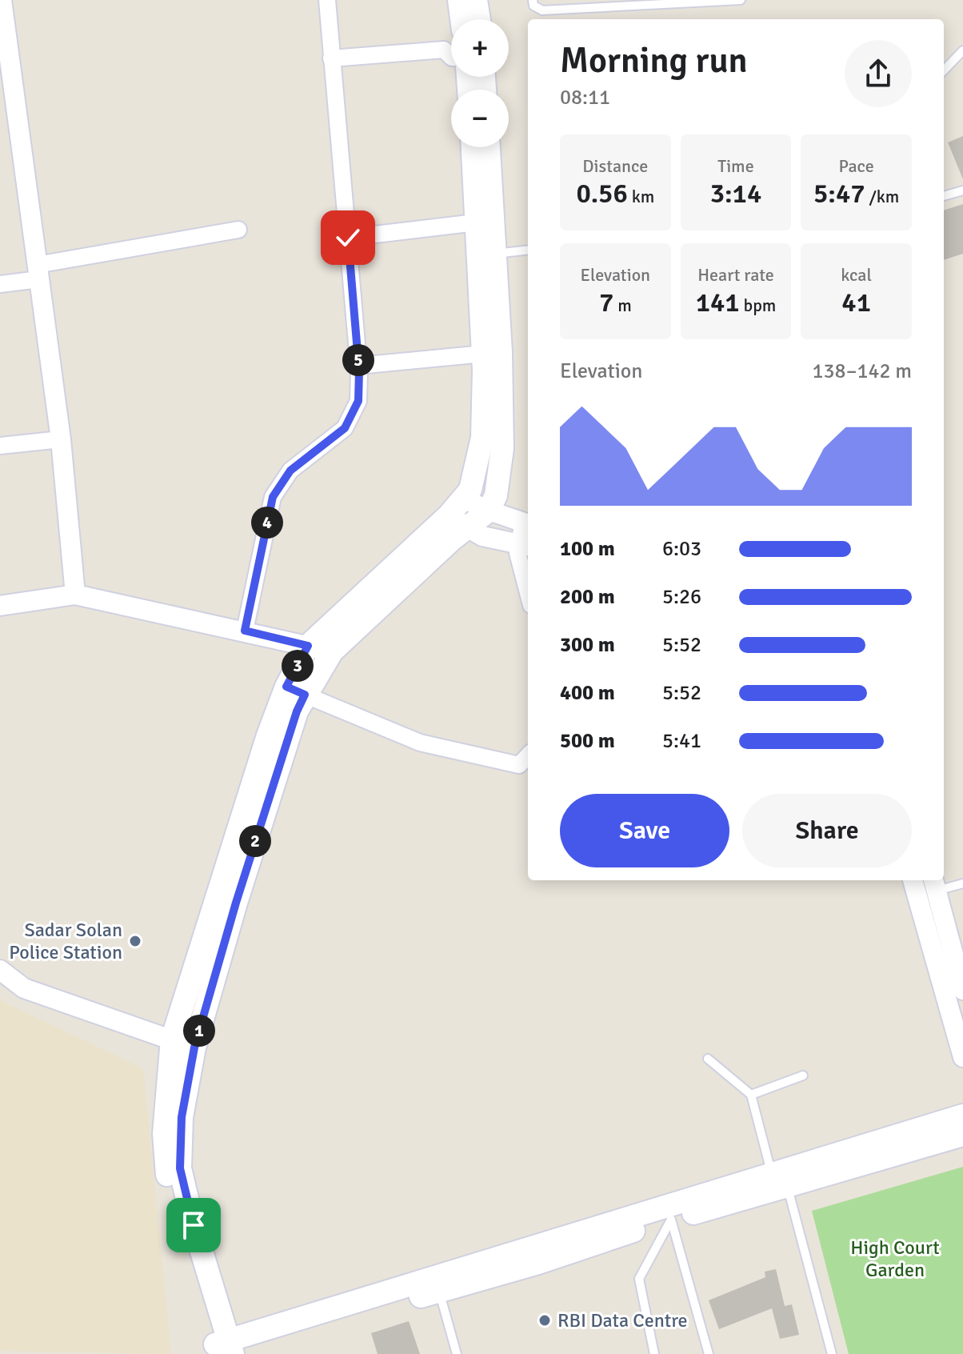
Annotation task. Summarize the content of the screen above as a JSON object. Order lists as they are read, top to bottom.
{
  "parks": ["High Court Garden"],
  "places": ["Sadar Solan Police Station", "RBI Data Centre"],
  "page": {
    "map_buttons": ["+", "−"],
    "heading": ["Morning run", "08:11"],
    "stats": [
      ["Distance", "0.56 km"],
      ["Time", "3:14"],
      ["Pace", "5:47 /km"],
      ["Elevation", "7 m"],
      ["Heart rate", "141 bpm"],
      ["kcal", "41"]
    ],
    "pins": [
      "5",
      "4",
      "3",
      "2",
      "1"
    ],
    "chart": ["Elevation", "138–142 m"],
    "list": [
      {
        "name": "100 m",
        "note": "6:03"
      },
      {
        "name": "200 m",
        "note": "5:26"
      },
      {
        "name": "300 m",
        "note": "5:52"
      },
      {
        "name": "400 m",
        "note": "5:52"
      },
      {
        "name": "500 m",
        "note": "5:41"
      }
    ],
    "buttons": ["Save", "Share"]
  }
}
